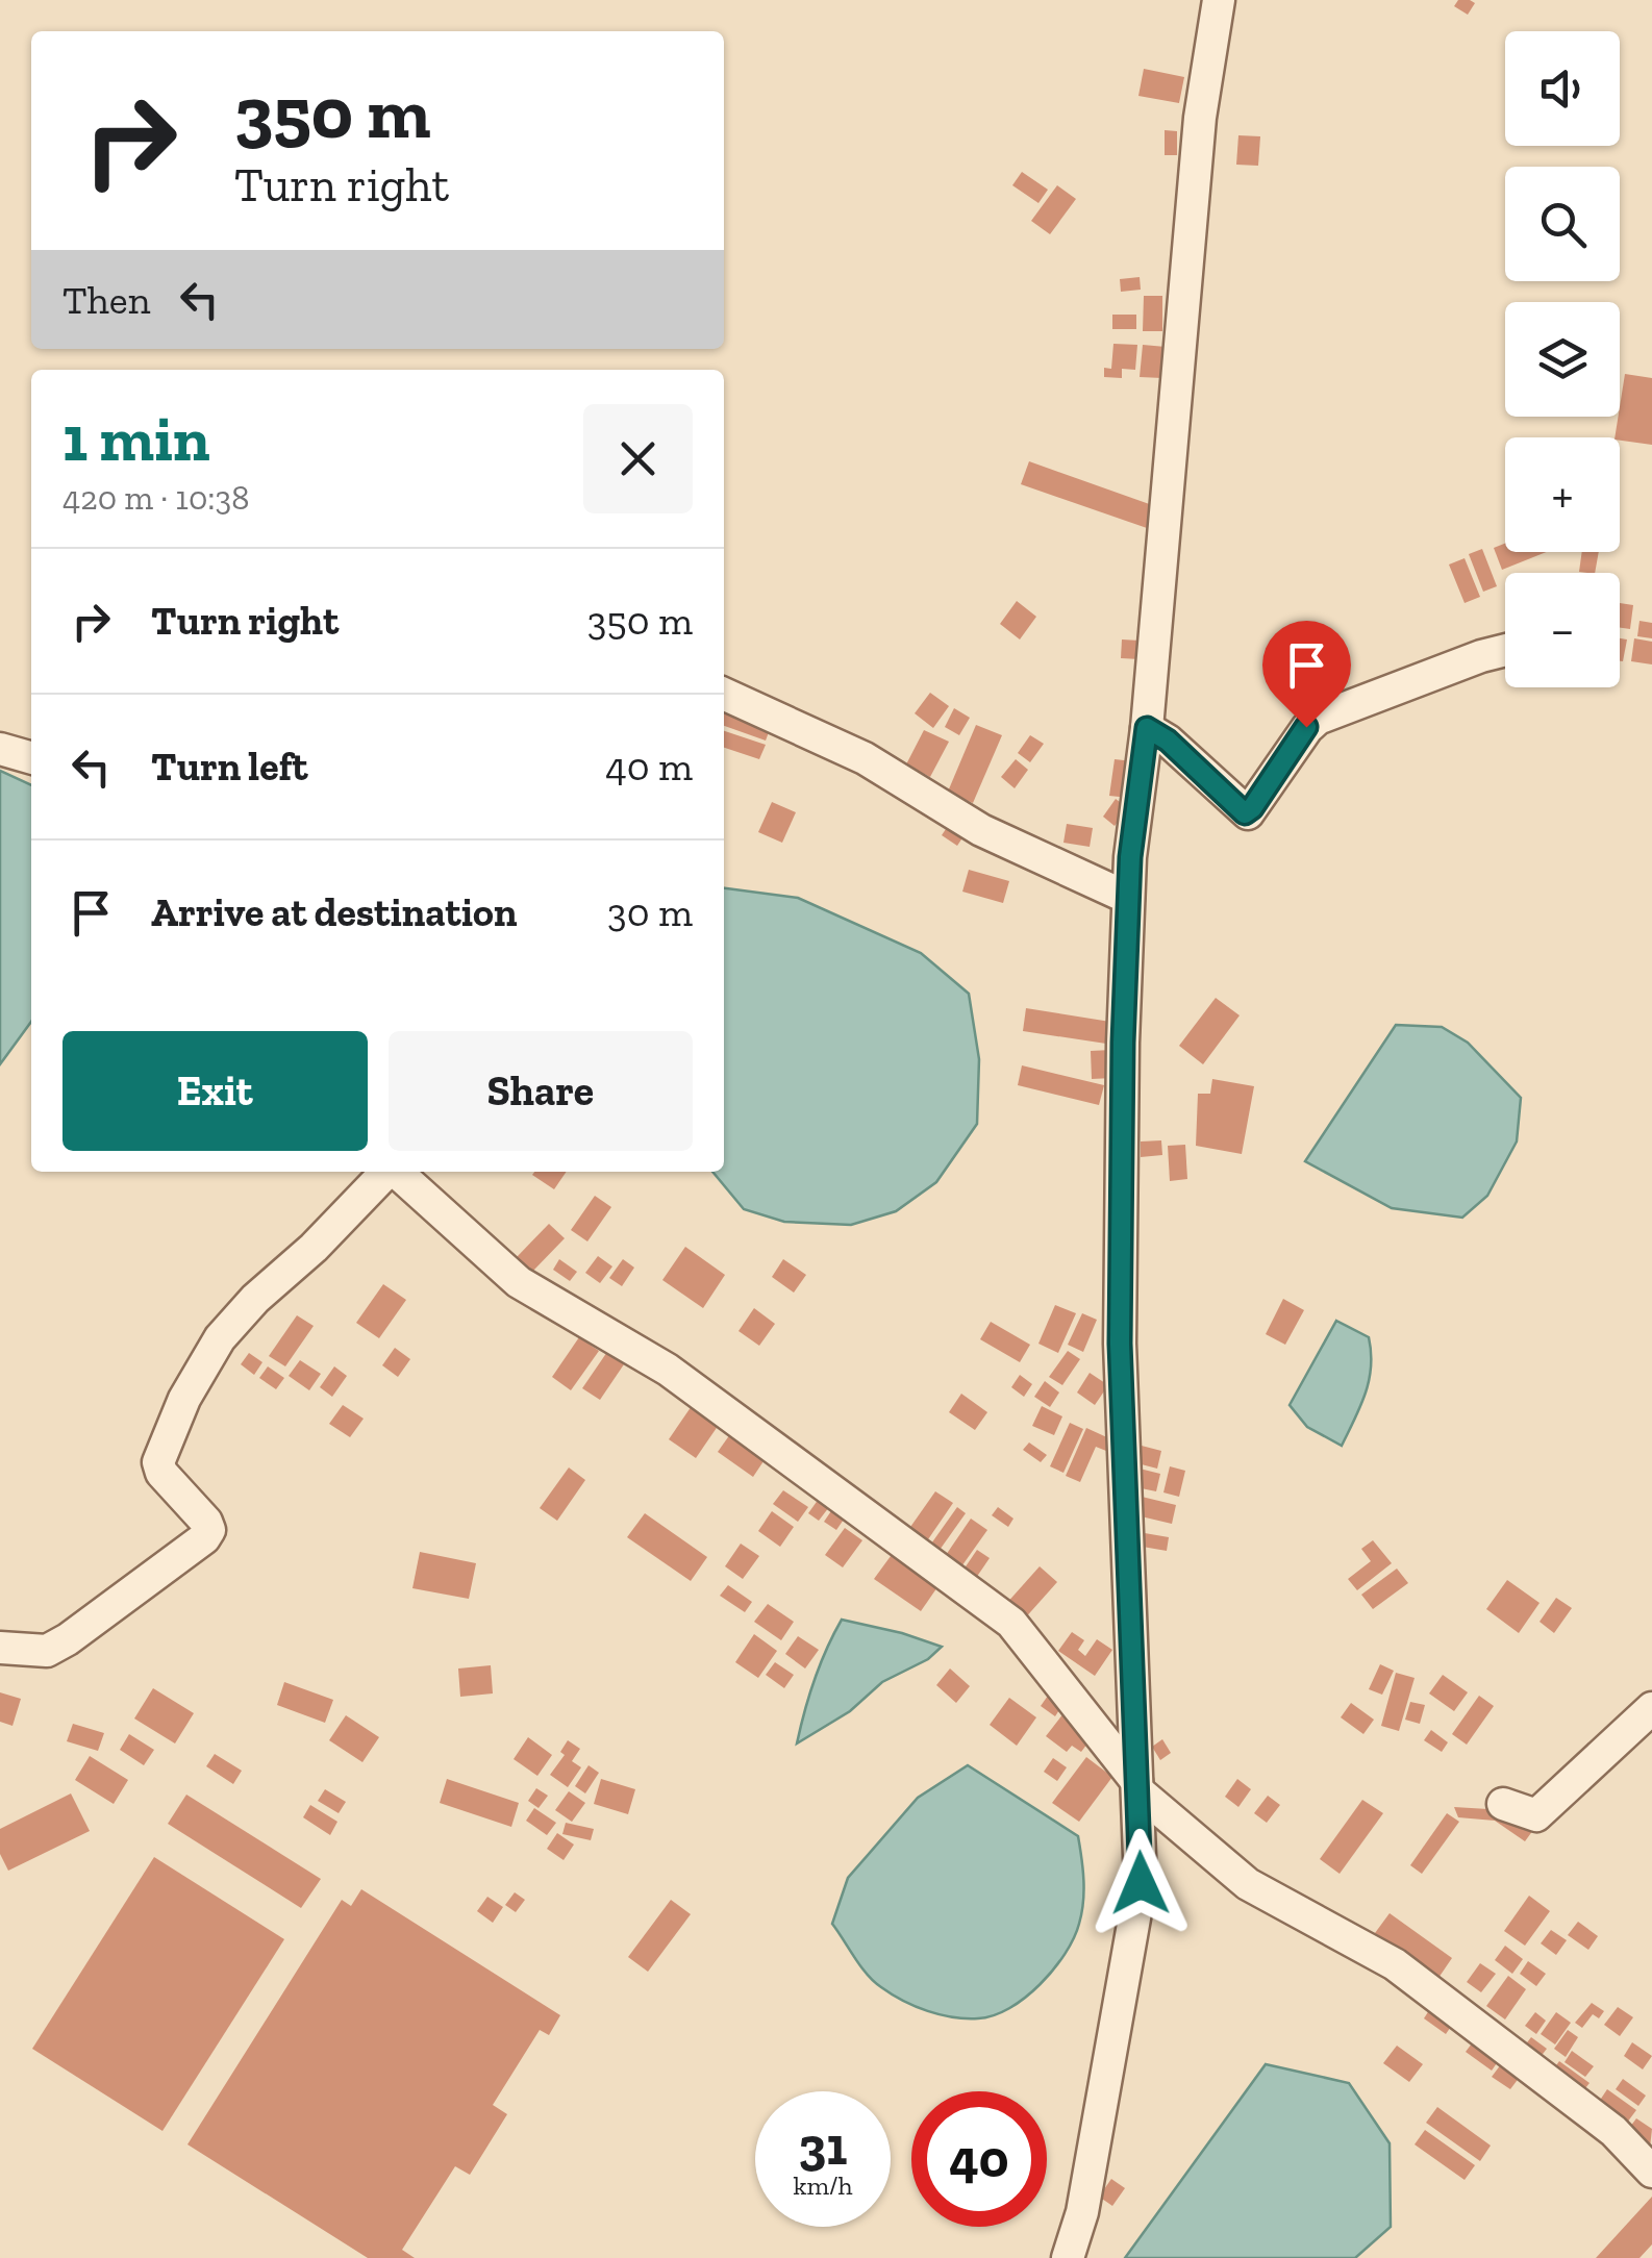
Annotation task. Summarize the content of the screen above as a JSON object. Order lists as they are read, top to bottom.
{
  "page": {
    "map_buttons": ["+", "−"],
    "turn": ["350 m", "Turn right"],
    "then": "Then",
    "heading": ["1 min", "420 m · 10:38"],
    "list": [
      {
        "name": "Turn right",
        "value": "350 m"
      },
      {
        "name": "Turn left",
        "value": "40 m"
      },
      {
        "name": "Arrive at destination",
        "value": "30 m"
      }
    ],
    "buttons": ["Exit", "Share"],
    "speed": "31 km/h",
    "limit": "40"
  }
}
